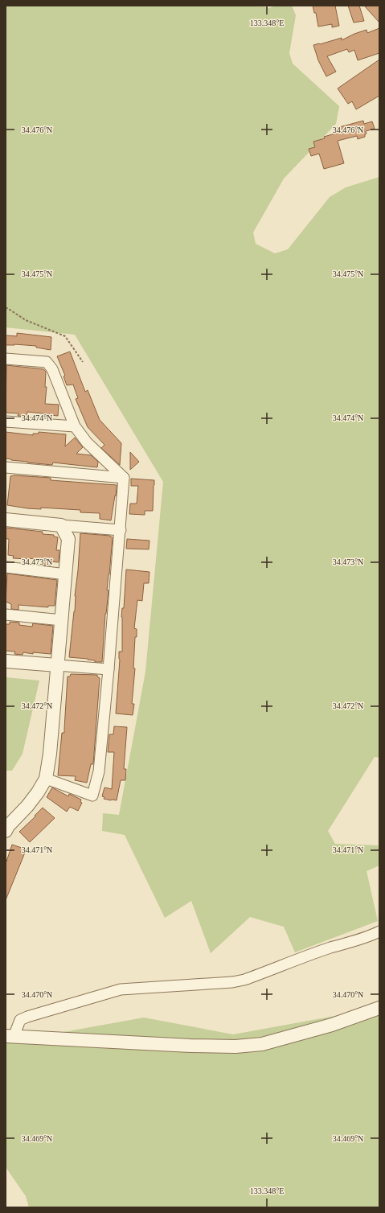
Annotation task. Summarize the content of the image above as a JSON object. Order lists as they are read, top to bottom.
{
  "coordinates": [
    "133.348°E",
    "34.476°N",
    "34.475°N",
    "34.474°N",
    "34.473°N",
    "34.472°N",
    "34.471°N",
    "34.470°N",
    "34.469°N"
  ]
}
